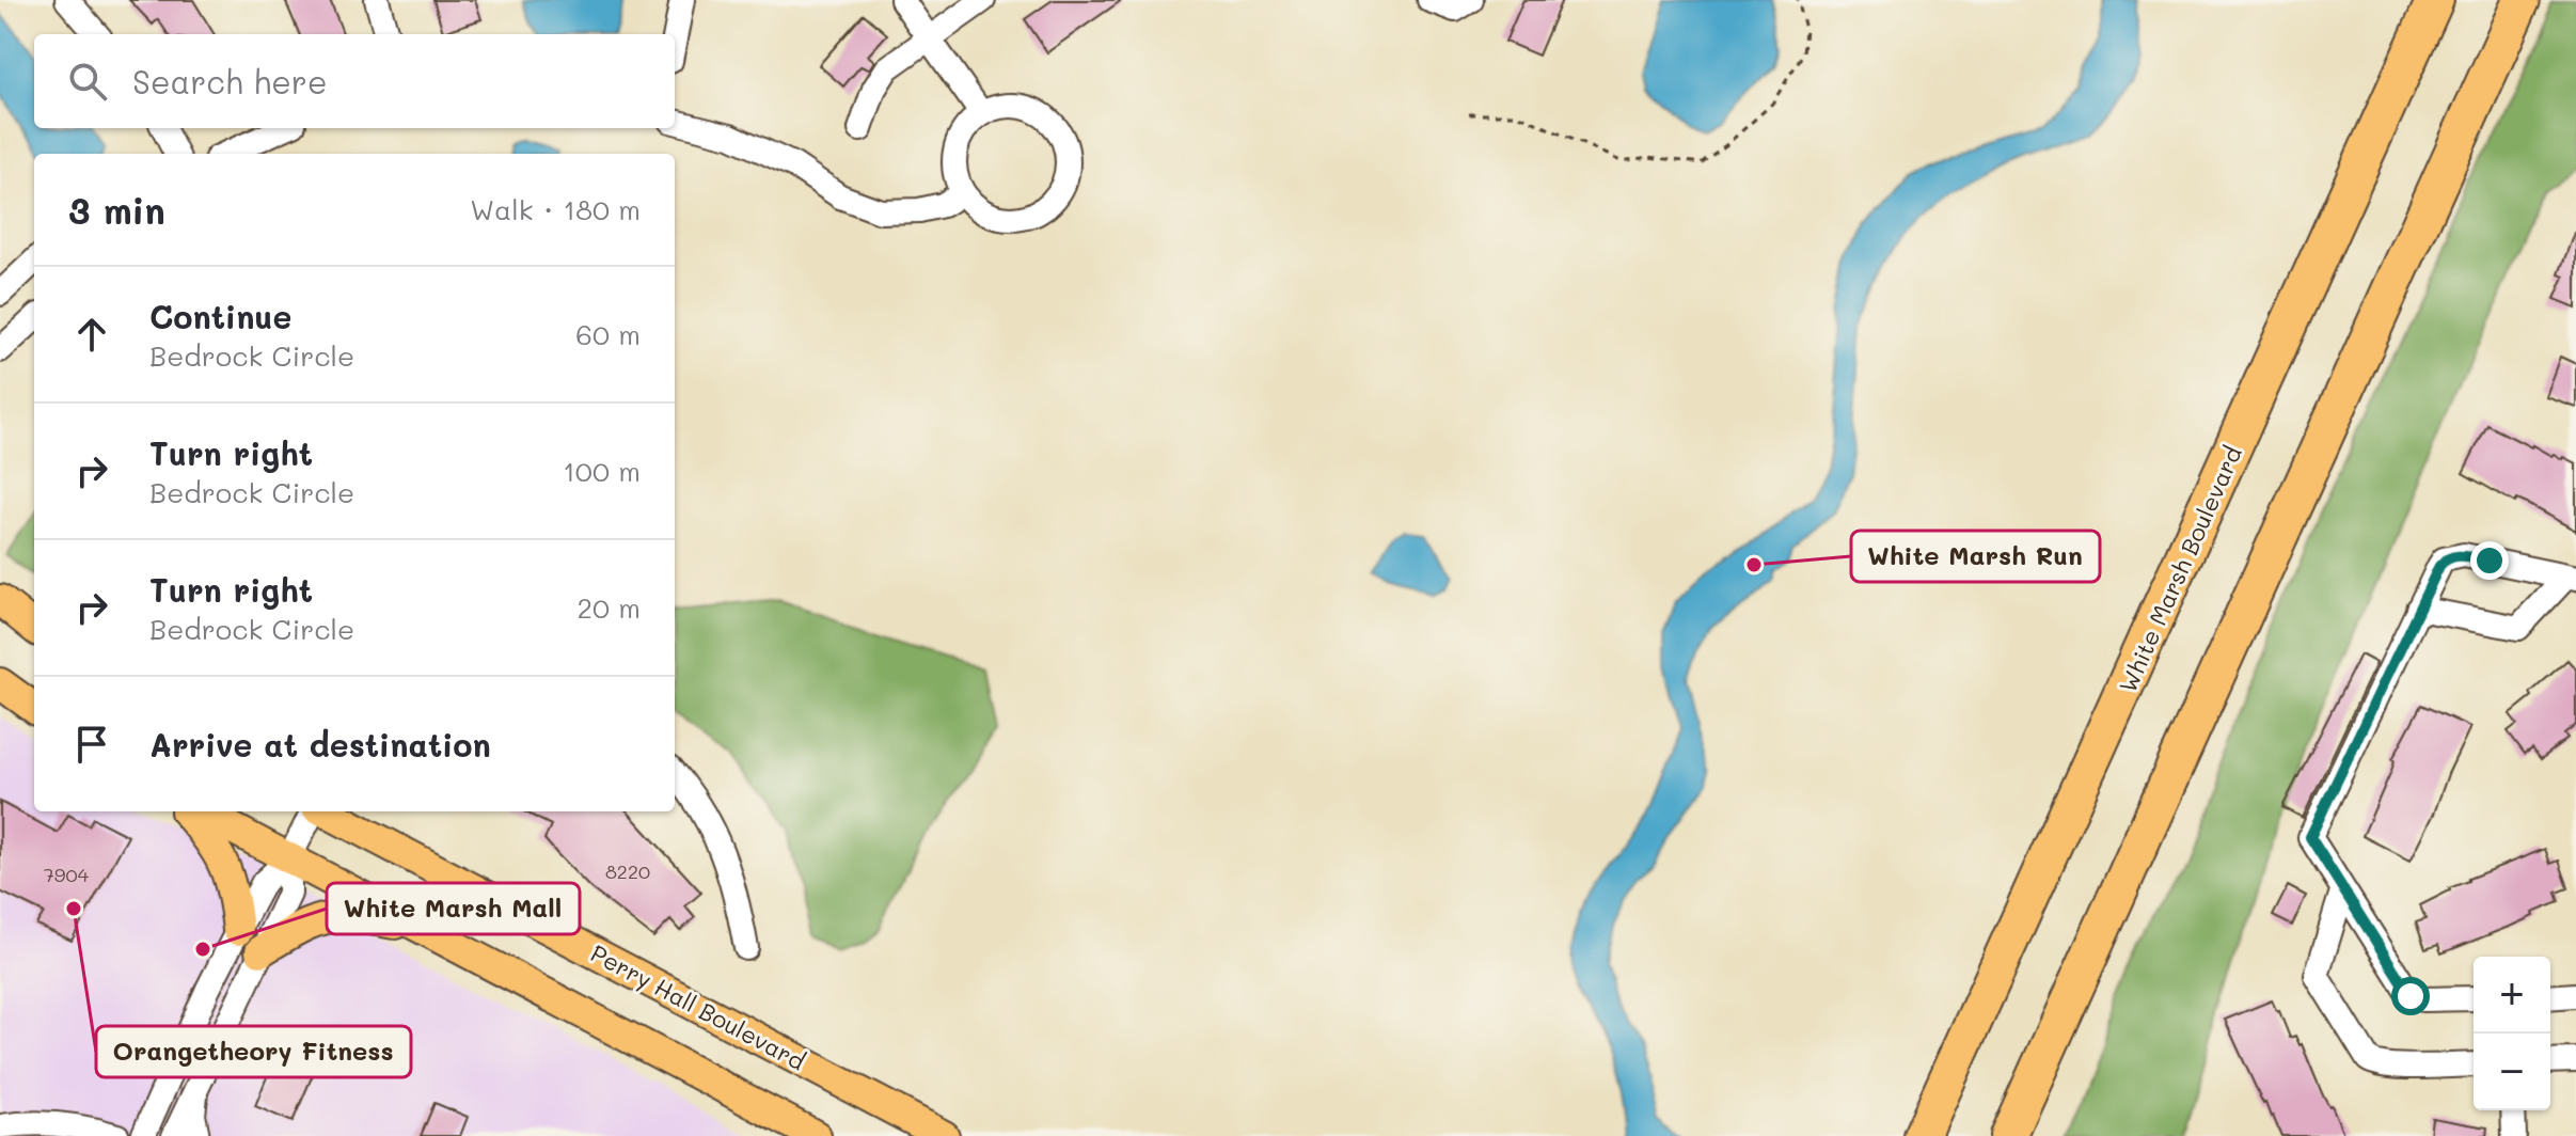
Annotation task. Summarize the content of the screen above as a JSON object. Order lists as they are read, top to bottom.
{
  "streets": {
    "highway": ["White Marsh Boulevard"],
    "main road": ["Perry Hall Boulevard"]
  },
  "places": ["White Marsh Run", "Orangetheory Fitness", "White Marsh Mall"],
  "house_numbers": ["8220", "7904"],
  "page": {
    "search": "Search here",
    "heading": ["3 min", "Walk · 180 m"],
    "list": [
      ["Continue", "Bedrock Circle", "60 m"],
      ["Turn right", "Bedrock Circle", "100 m"],
      ["Turn right", "Bedrock Circle", "20 m"],
      "Arrive at destination"
    ],
    "map_buttons": ["+", "−"]
  }
}
